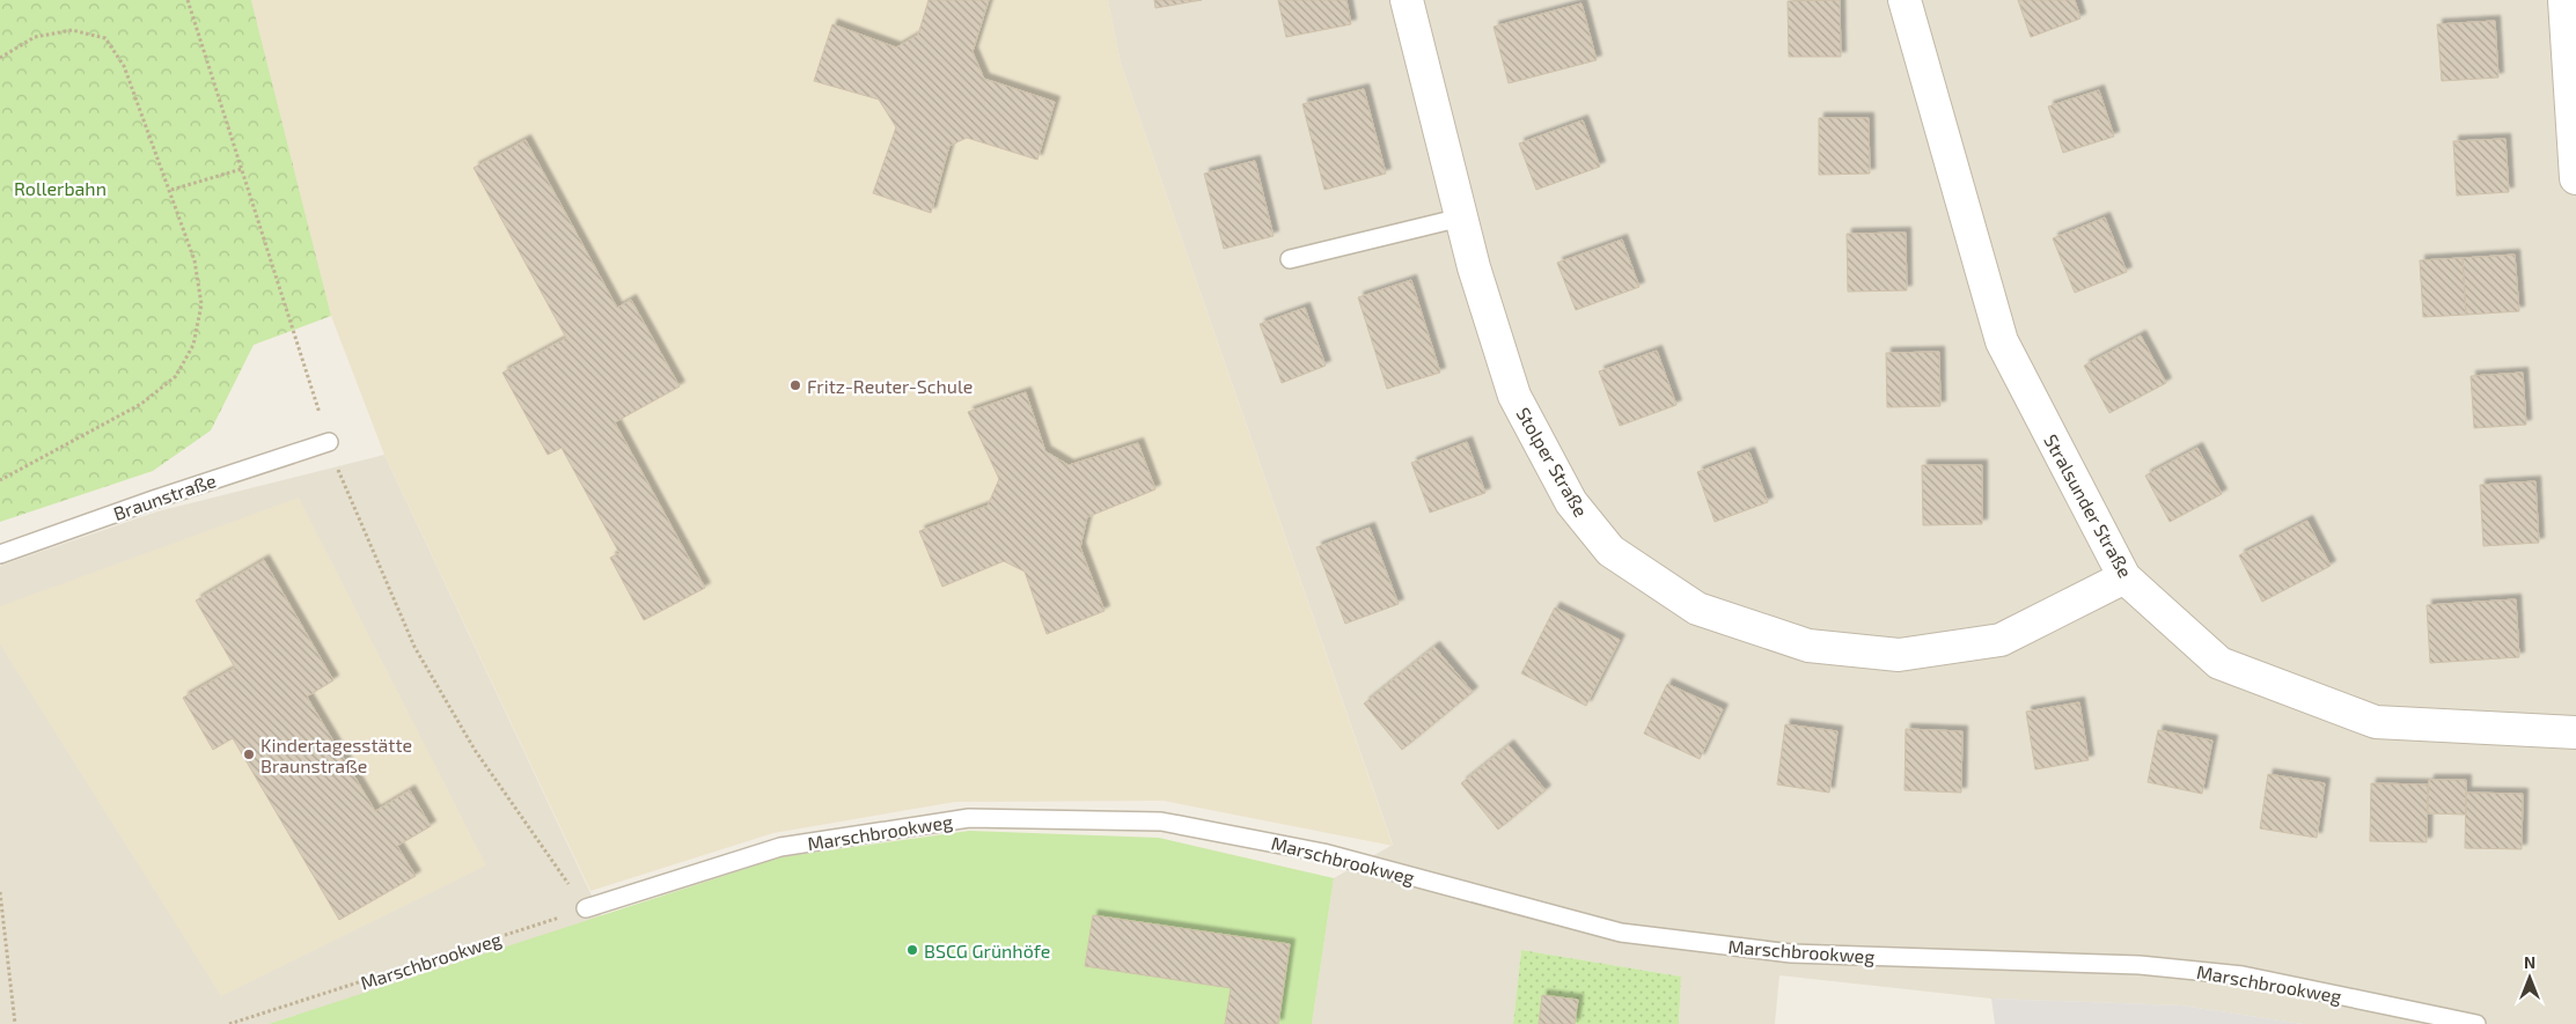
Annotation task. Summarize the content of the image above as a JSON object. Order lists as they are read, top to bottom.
{
  "streets": {
    "street": ["Stolper Straße", "Stralsunder Straße"],
    "lane": ["Braunstraße", "Marschbrookweg"]
  },
  "crossings": [
    ["Stolper Straße", "Stralsunder Straße"]
  ],
  "parks": ["Rollerbahn"],
  "places": ["Fritz-Reuter-Schule", "Kindertagesstätte Braunstraße", "BSCG Grünhöfe"],
  "north": "top"
}
